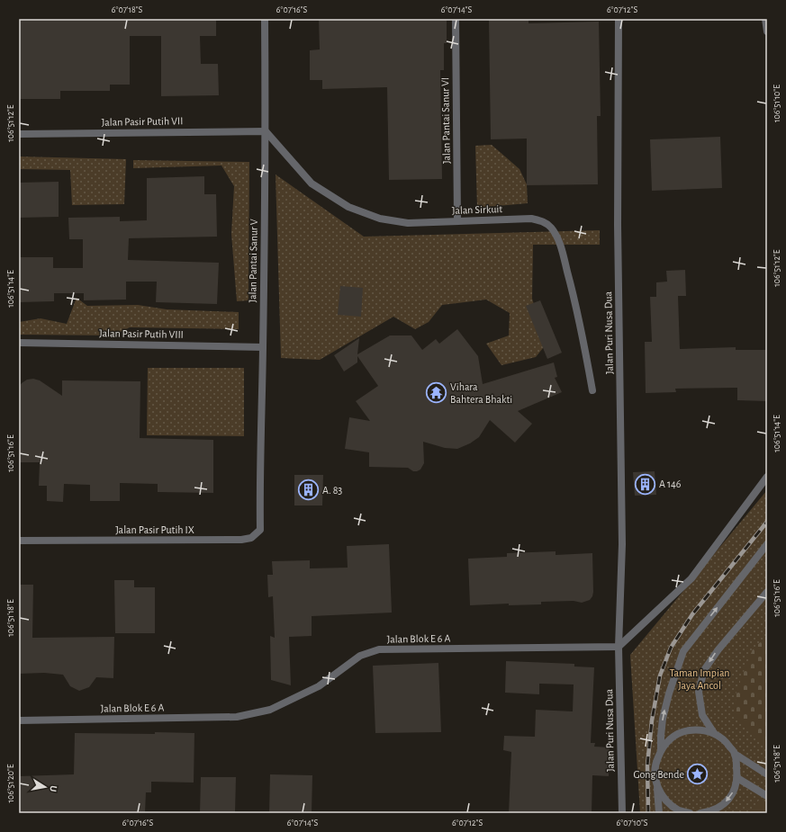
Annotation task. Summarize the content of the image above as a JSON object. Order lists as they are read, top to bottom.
{
  "streets": {
    "street": [
      "Jalan Pantai Sanur VI",
      "Jalan Pasir Putih VII",
      "Jalan Sirkuit",
      "Jalan Pantai Sanur V",
      "Jalan Puri Nusa Dua",
      "Jalan Pasir Putih VIII",
      "Jalan Pasir Putih IX",
      "Jalan Blok E 6 A"
    ]
  },
  "crossings": [
    ["Jalan Pantai Sanur VI", "Jalan Sirkuit"],
    ["Jalan Pasir Putih VII", "Jalan Sirkuit"],
    ["Jalan Pasir Putih VII", "Jalan Pantai Sanur V"],
    ["Jalan Sirkuit", "Jalan Pantai Sanur V"],
    ["Jalan Pantai Sanur V", "Jalan Pasir Putih VIII"],
    ["Jalan Pantai Sanur V", "Jalan Pasir Putih IX"],
    ["Jalan Puri Nusa Dua", "Jalan Blok E 6 A"]
  ],
  "parks": ["Taman Impian Jaya Ancol"],
  "places": {
    "temple": ["Vihara Bahtera Bhakti"],
    "building": ["A 146", "A. 83"],
    "place": ["Gong Bende"]
  },
  "north": "right",
  "coordinates": [
    "6°07'18\"S",
    "6°07'16\"S",
    "6°07'14\"S",
    "6°07'12\"S",
    "106°51'10\"E",
    "106°51'12\"E",
    "106°51'14\"E",
    "106°51'16\"E",
    "106°51'18\"E",
    "106°51'20\"E",
    "6°07'10\"S"
  ]
}
